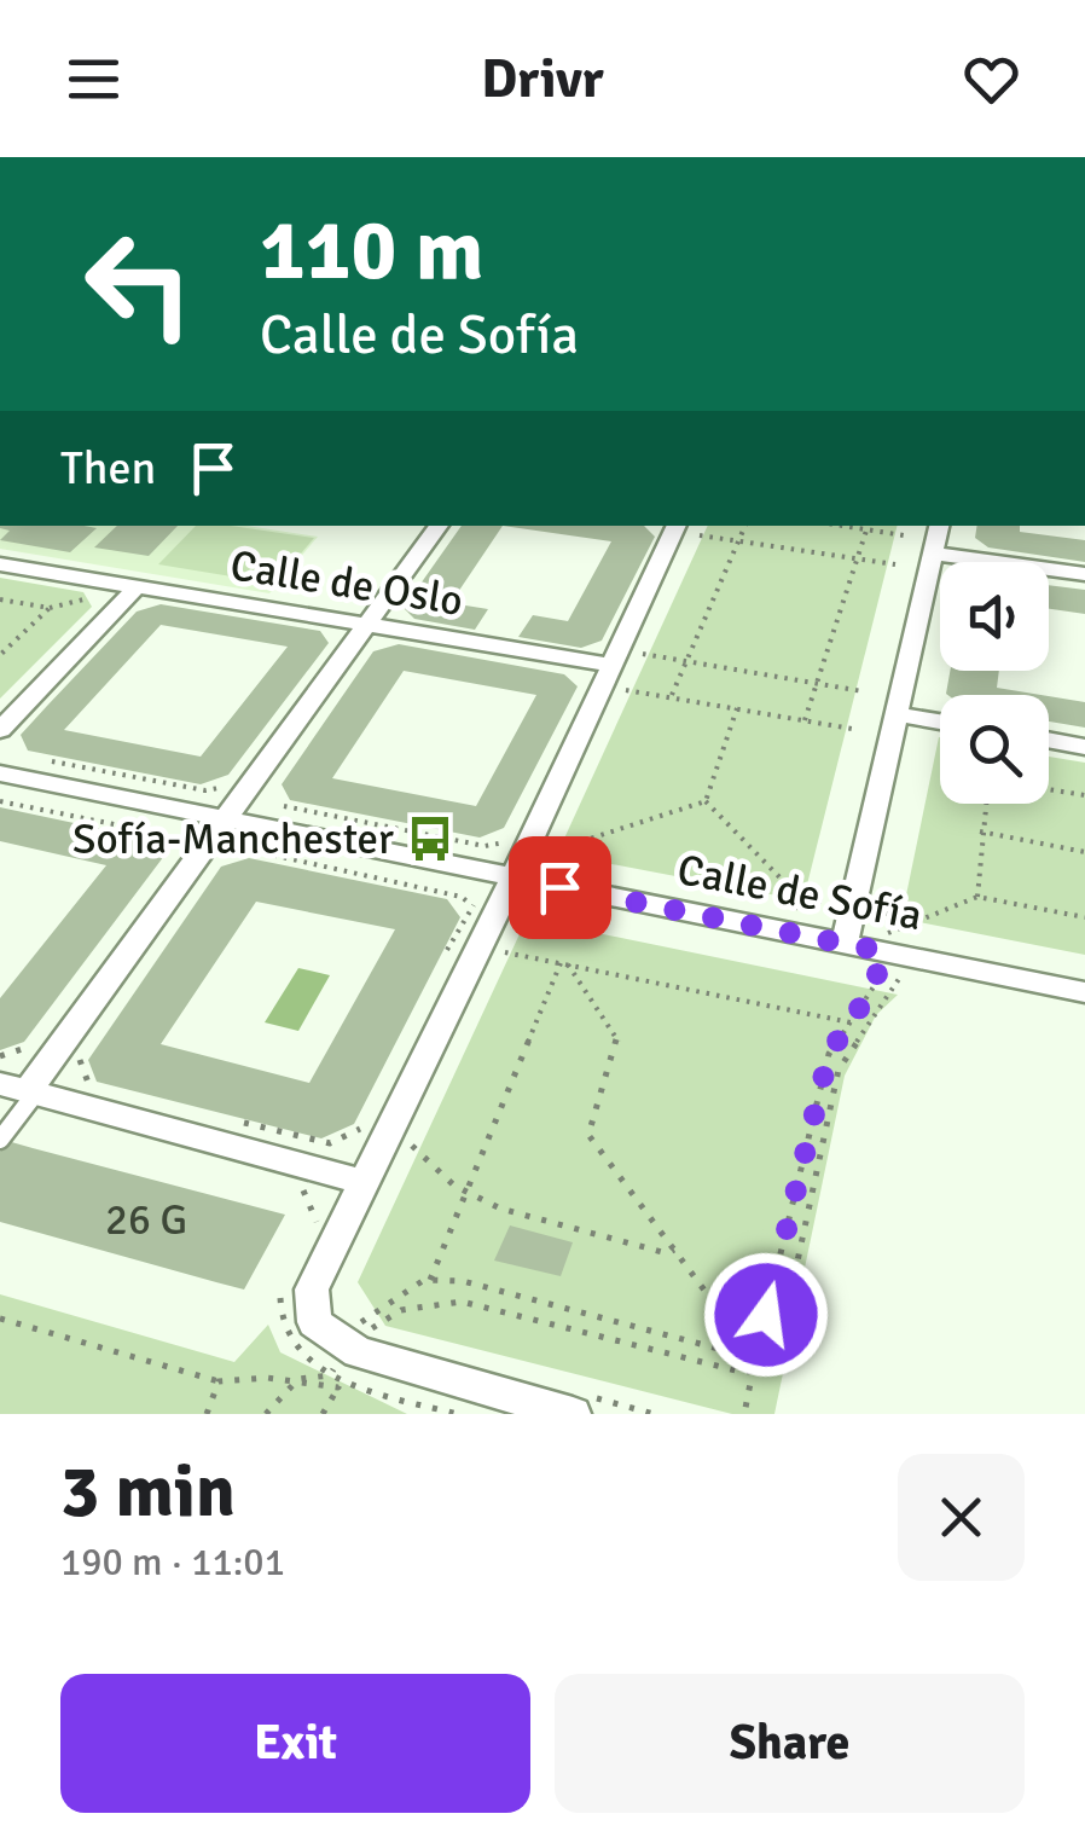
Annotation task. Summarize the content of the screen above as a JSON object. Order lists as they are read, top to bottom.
{
  "streets": {
    "street": ["Calle de Oslo", "Calle de Sofía"]
  },
  "places": {
    "bus stop": ["Sofía-Manchester"]
  },
  "house_numbers": ["26 G"],
  "page": {
    "header": "Drivr",
    "turn": ["110 m", "Calle de Sofía"],
    "then": "Then",
    "heading": ["3 min", "190 m · 11:01"],
    "buttons": ["Exit", "Share"]
  }
}
